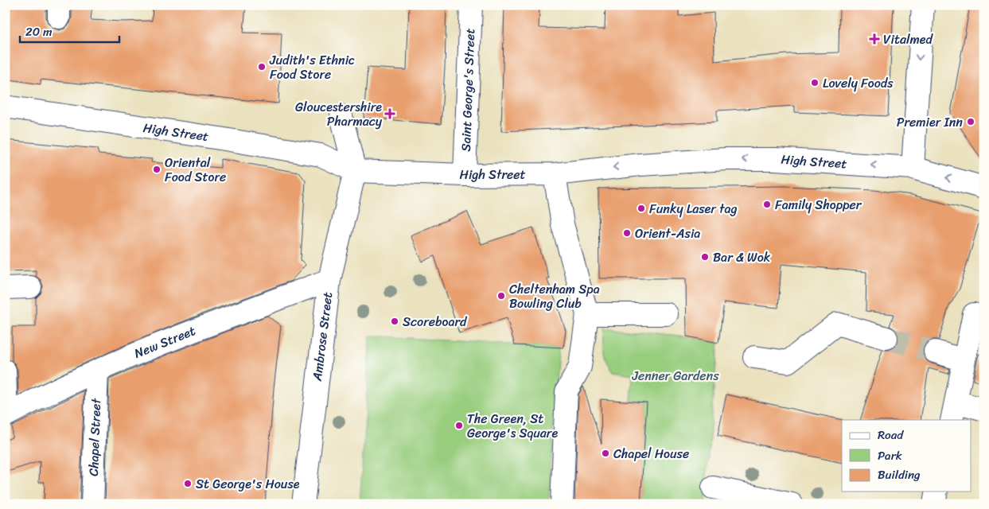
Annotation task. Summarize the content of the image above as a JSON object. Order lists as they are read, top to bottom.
{
  "streets": {
    "street": [
      "Saint George's Street",
      "High Street",
      "Ambrose Street",
      "New Street",
      "Chapel Street"
    ]
  },
  "crossings": [
    ["Saint George's Street", "High Street"],
    ["High Street", "Ambrose Street"],
    ["Ambrose Street", "New Street"],
    ["New Street", "Chapel Street"]
  ],
  "one_way": ["High Street"],
  "parks": ["Jenner Gardens"],
  "places": {
    "health": ["Vitalmed", "Gloucestershire Pharmacy"],
    "other": [
      "Judith's Ethnic Food Store",
      "Lovely Foods",
      "Premier Inn",
      "Oriental Food Store",
      "Family Shopper",
      "Funky Laser tag",
      "Orient-Asia",
      "Bar & Wok",
      "Cheltenham Spa Bowling Club",
      "Scoreboard",
      "The Green, St George's Square",
      "Chapel House",
      "St George's House"
    ]
  },
  "legend": ["Road", "Park", "Building"],
  "scale_bar": "20 m"
}
